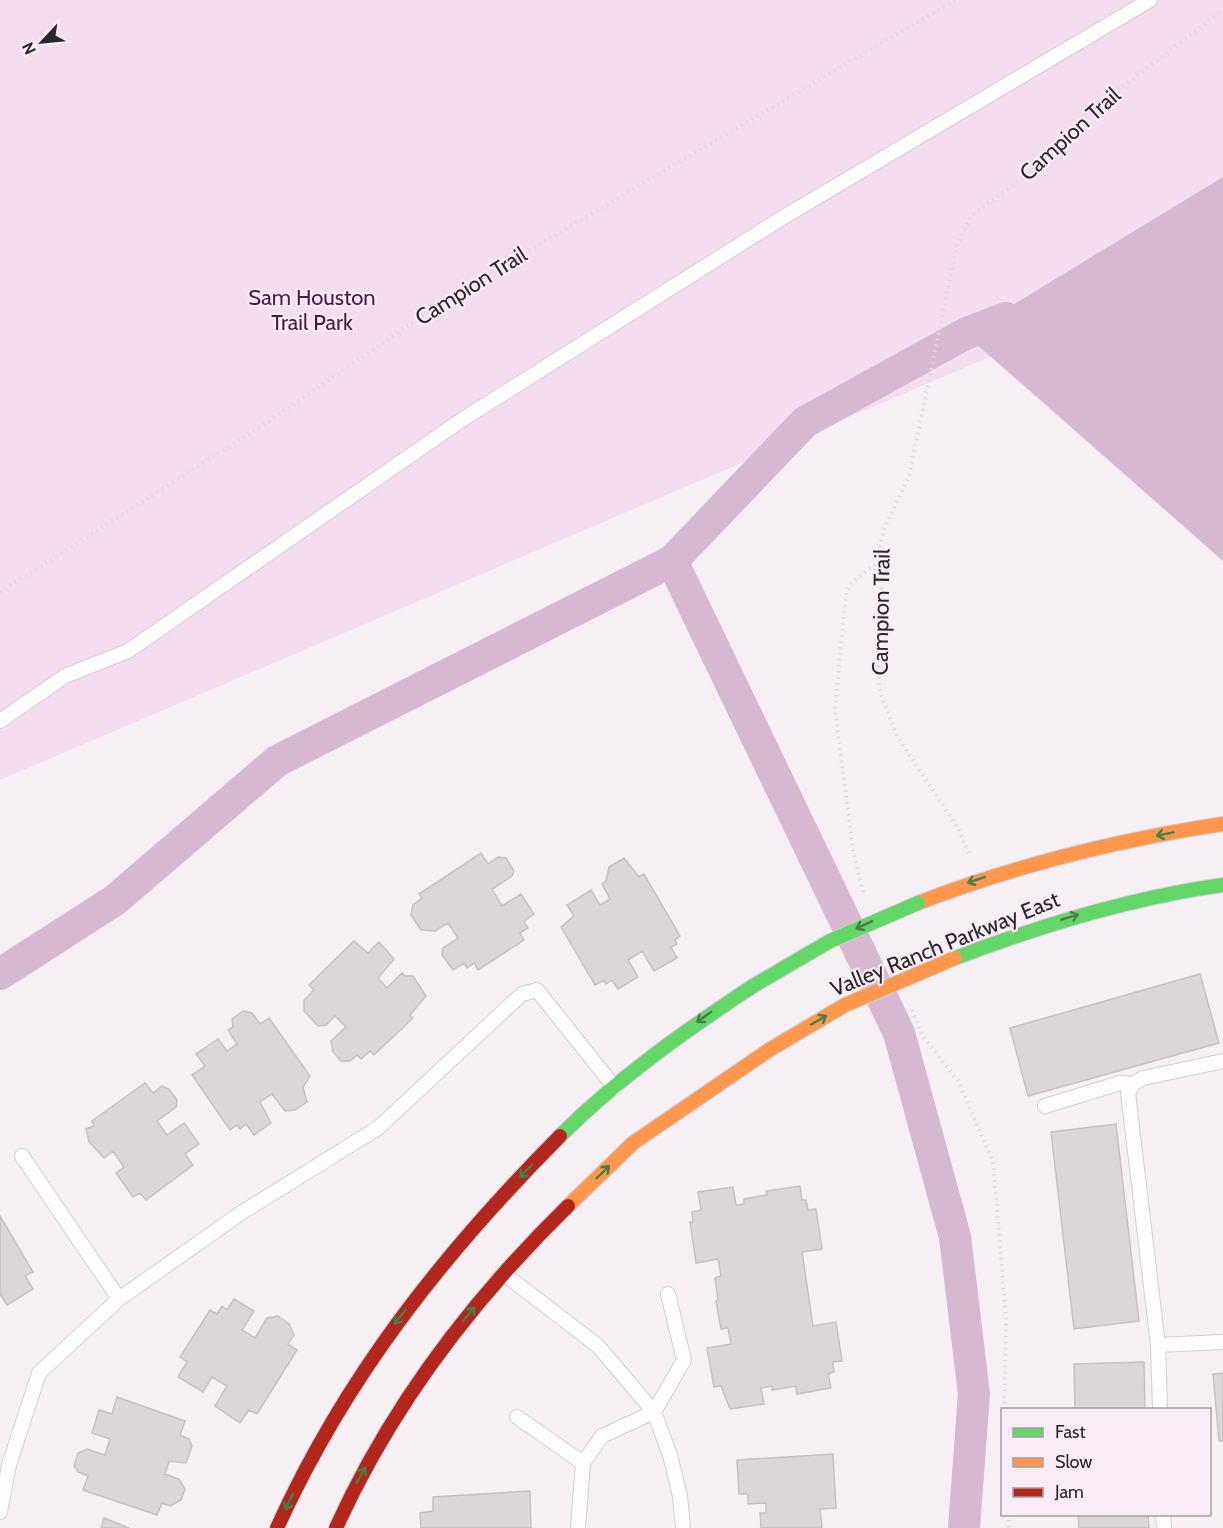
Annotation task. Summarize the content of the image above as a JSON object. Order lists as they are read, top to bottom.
{
  "streets": {
    "main road": ["Valley Ranch Parkway East"],
    "path": ["Campion Trail"]
  },
  "parks": ["Sam Houston Trail Park"],
  "legend": ["Fast", "Slow", "Jam"],
  "north": "bottom left"
}
